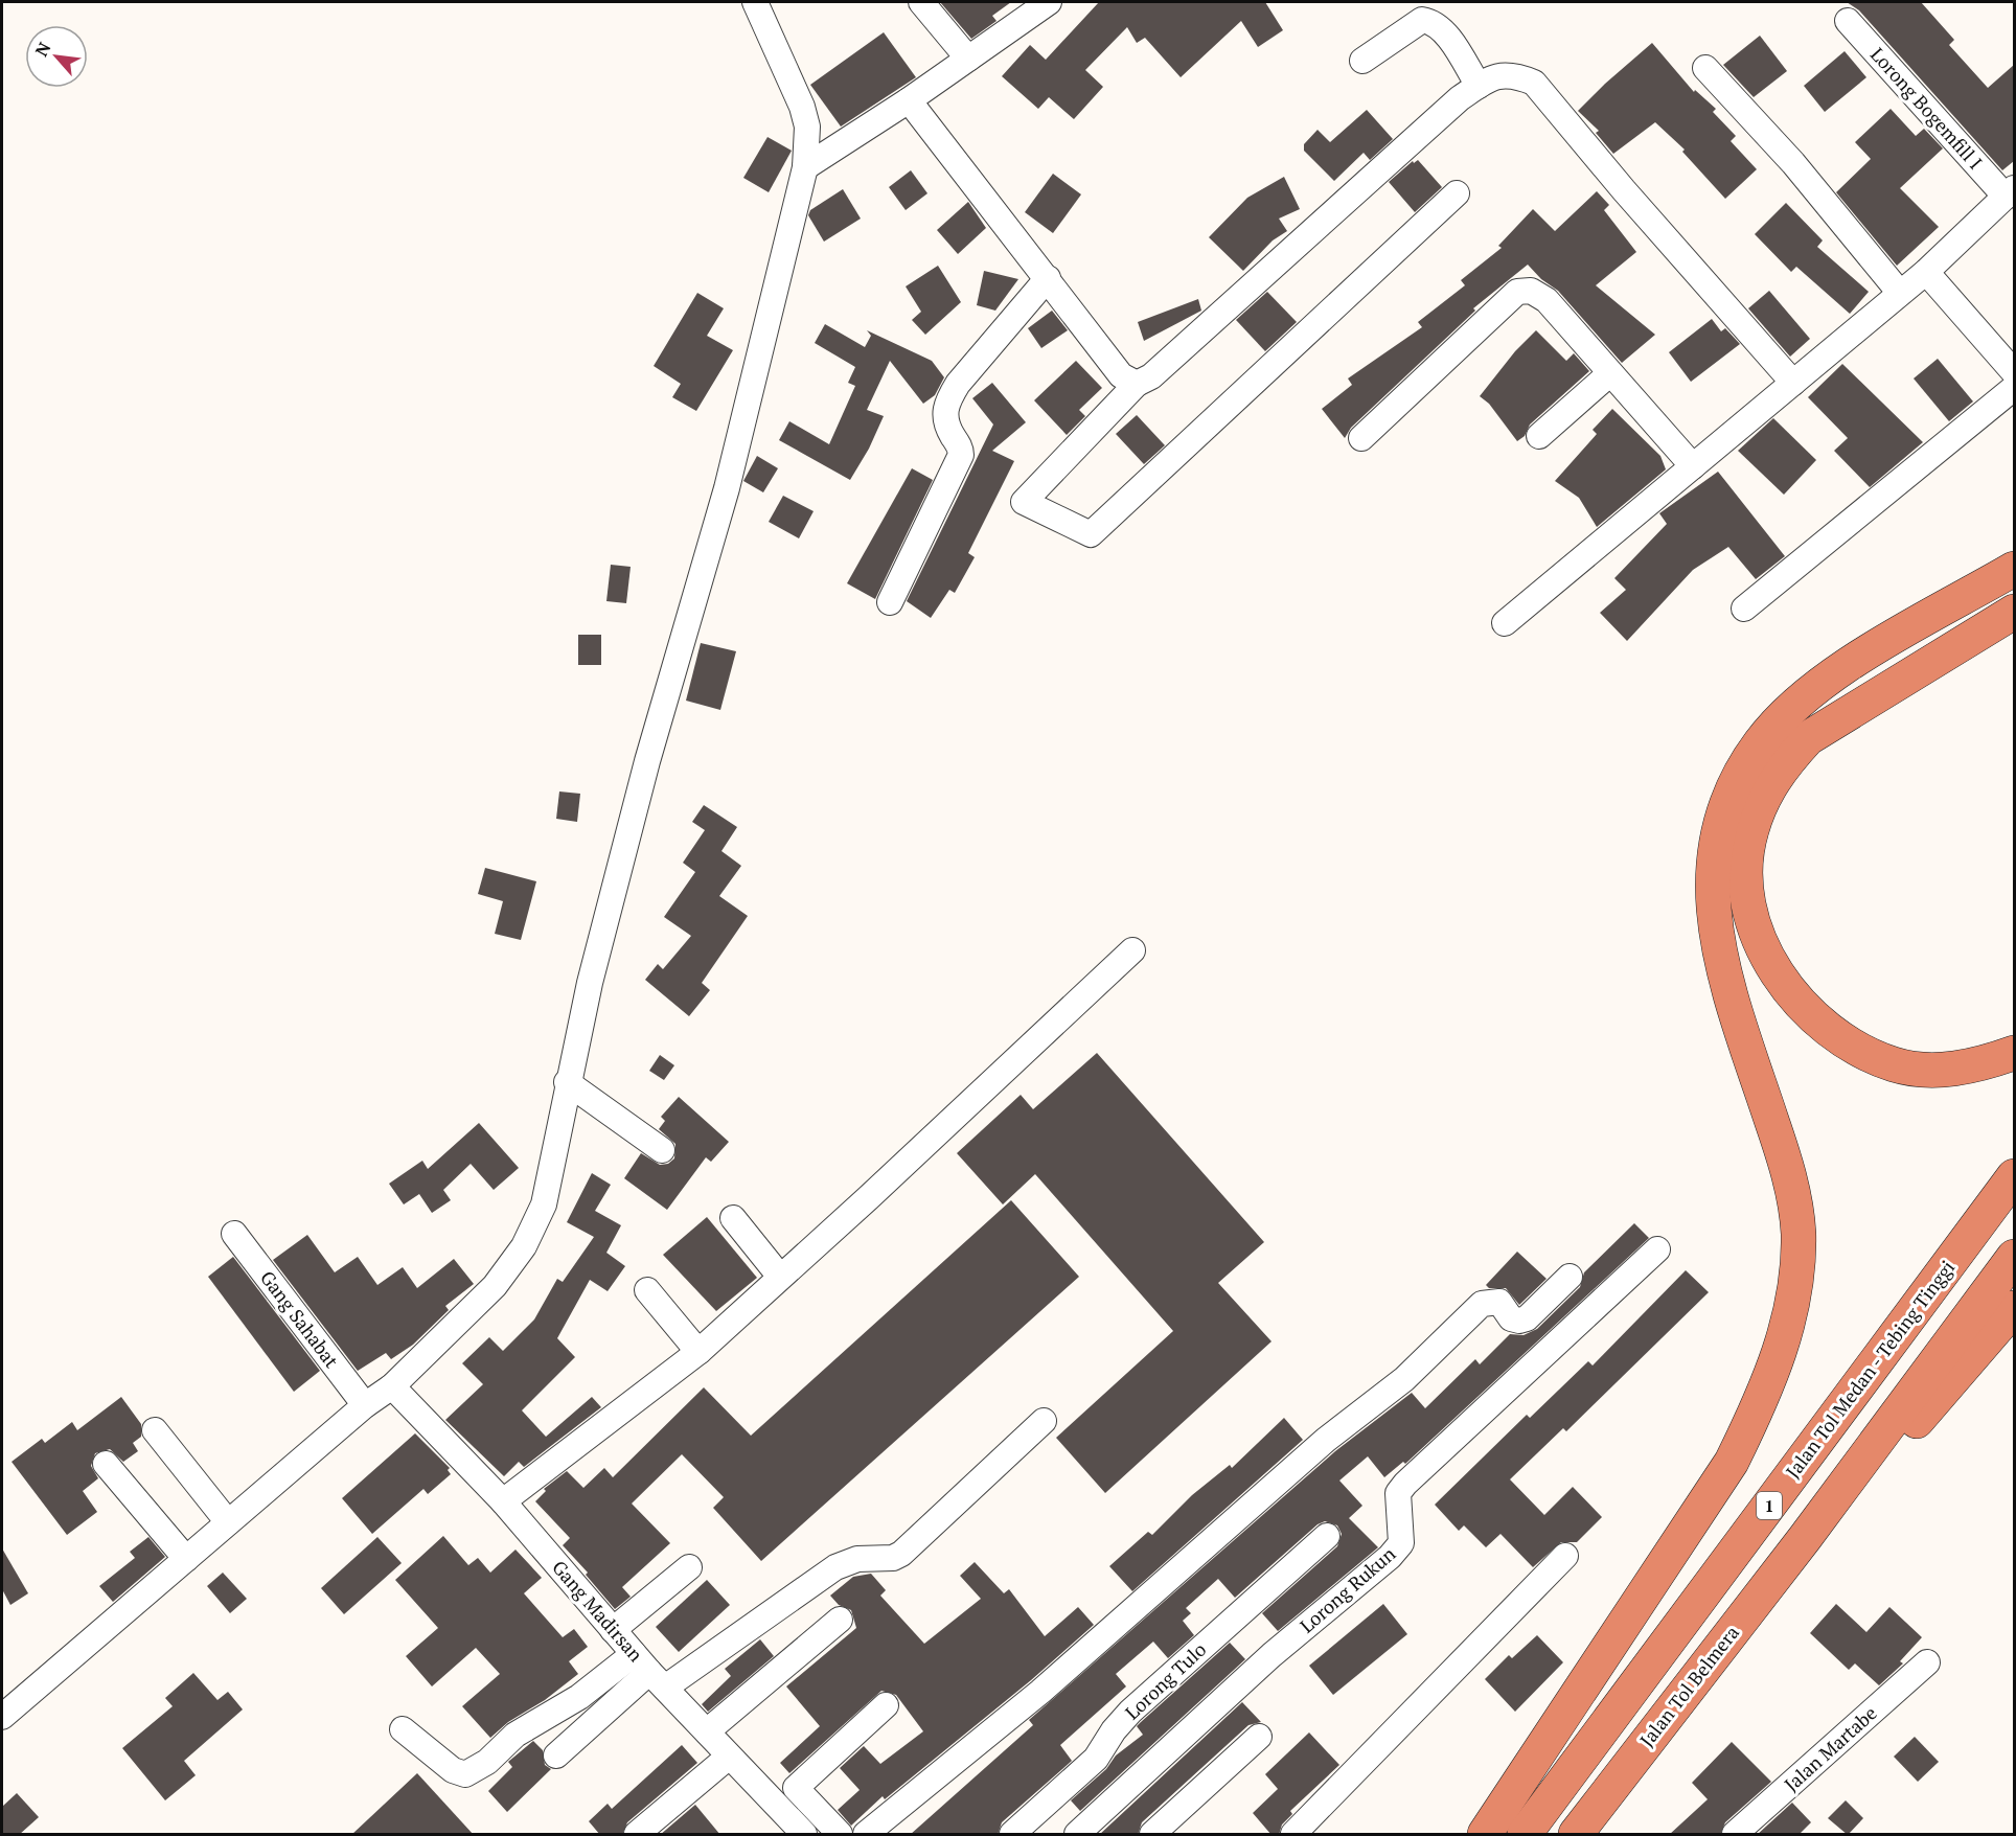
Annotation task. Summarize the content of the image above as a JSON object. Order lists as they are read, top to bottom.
{
  "streets": {
    "highway": ["Jalan Tol Medan - Tebing Tinggi", "1", "Jalan Tol Belmera"],
    "street": [
      "Lorong Bogemfill I",
      "Gang Sahabat",
      "Lorong Rukun",
      "Gang Madirsan",
      "Lorong Tulo",
      "Jalan Martabe"
    ]
  },
  "north": "top left"
}
